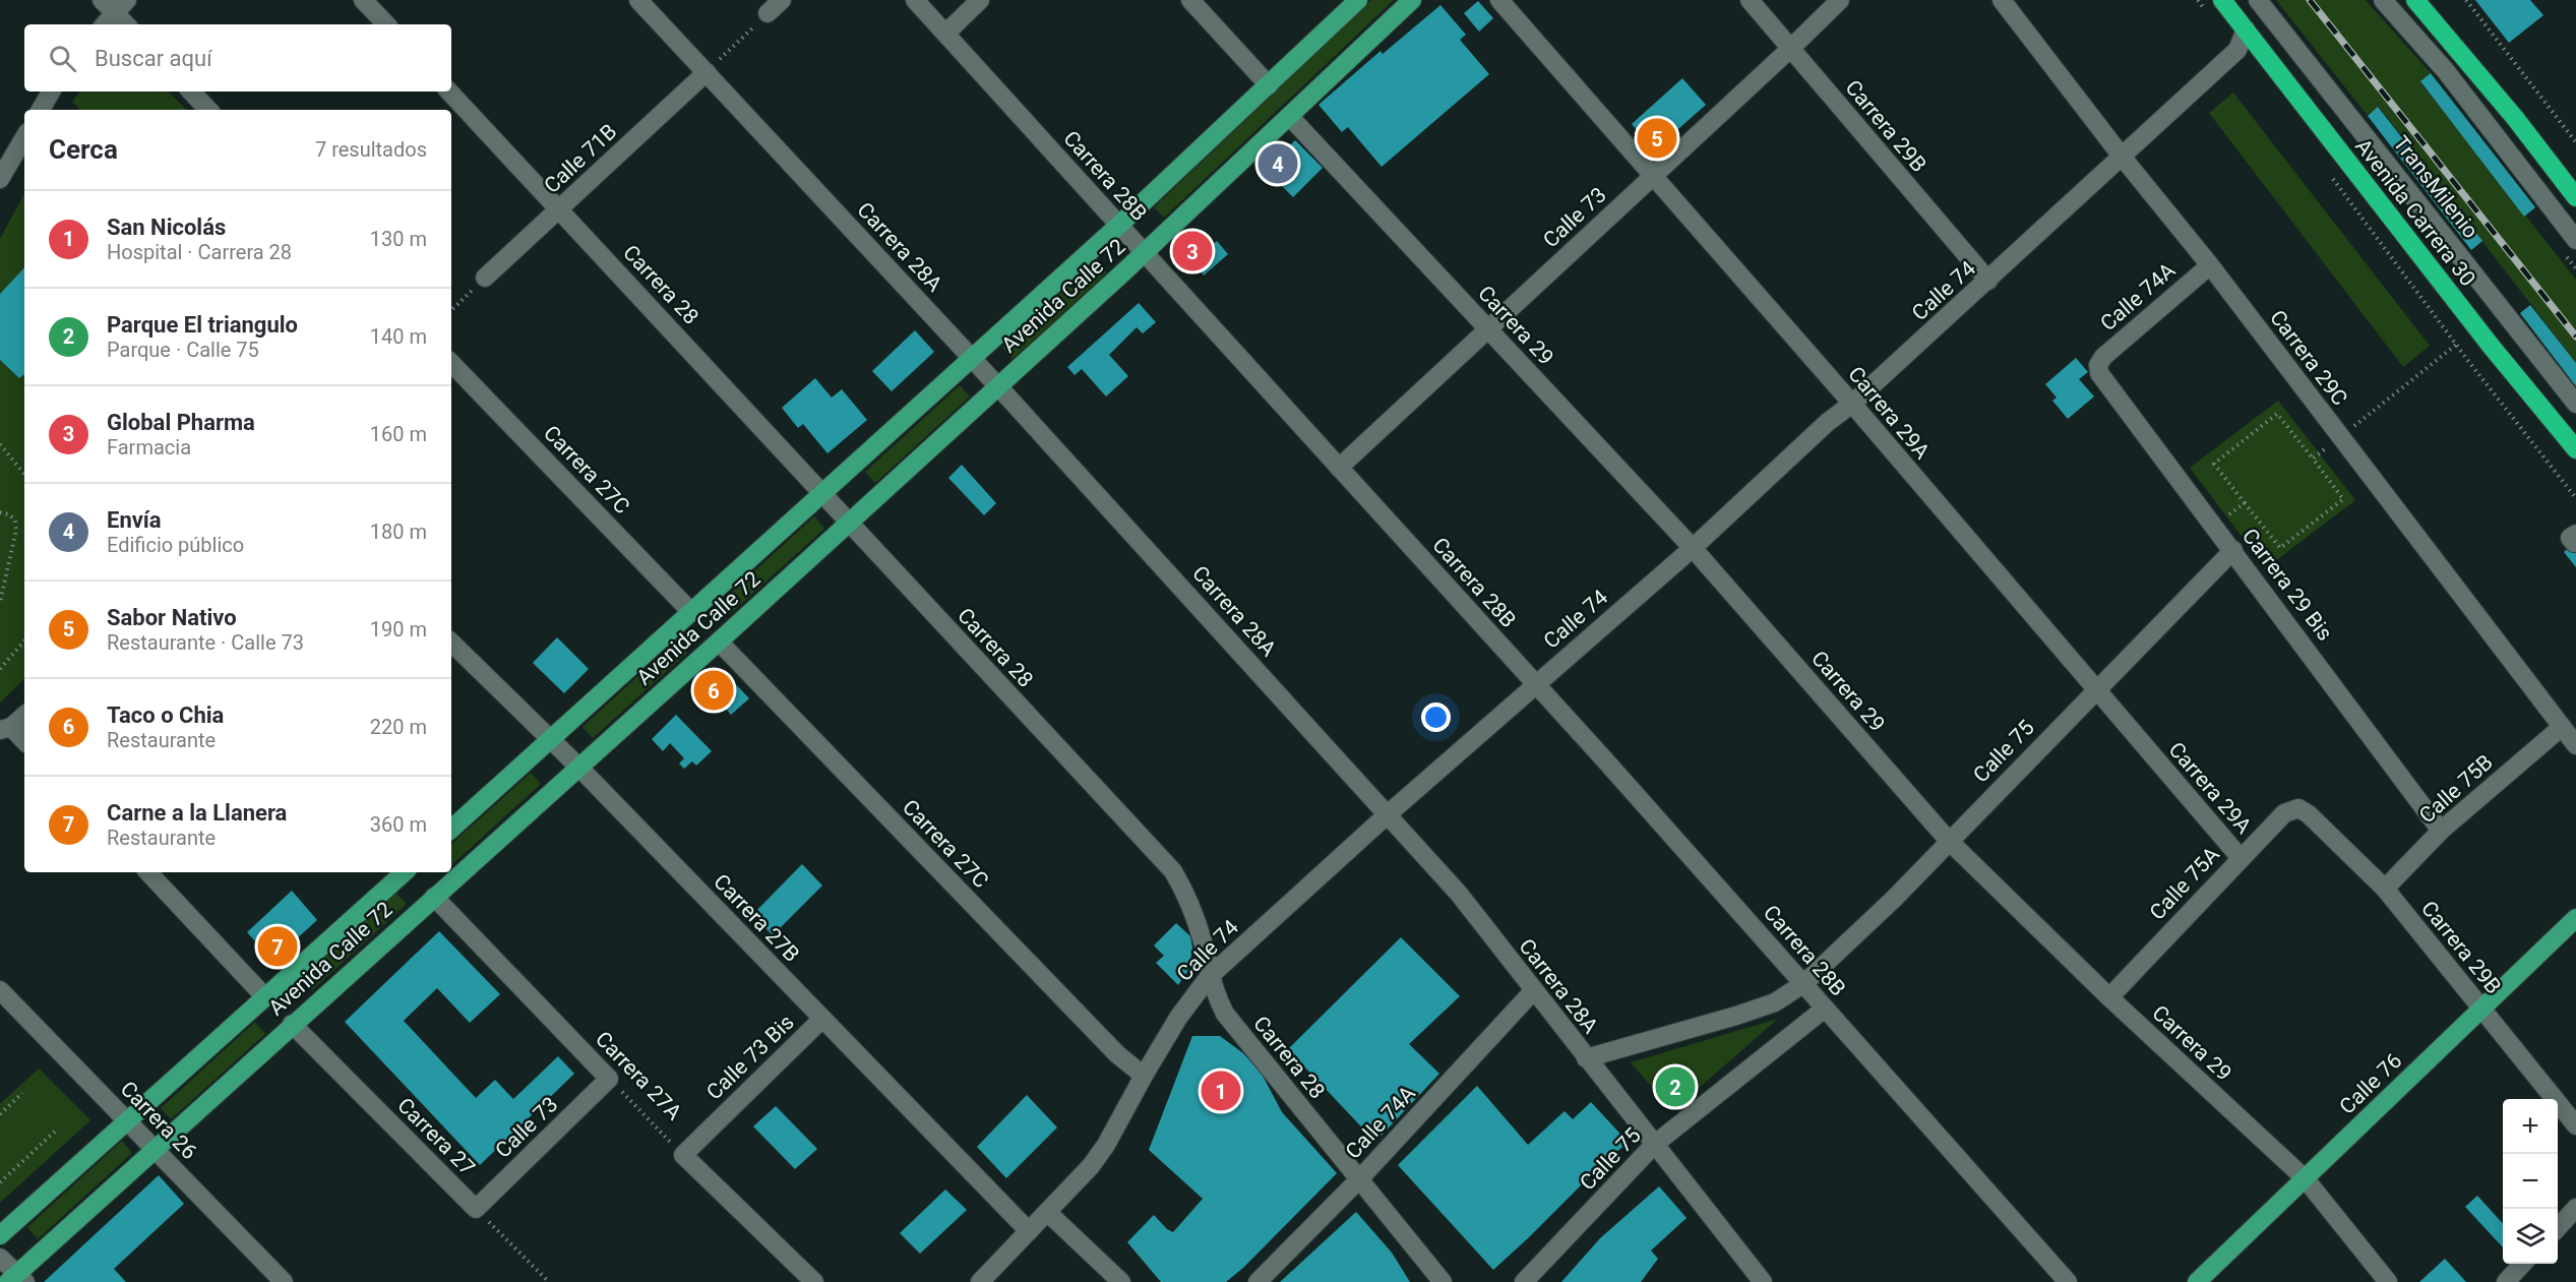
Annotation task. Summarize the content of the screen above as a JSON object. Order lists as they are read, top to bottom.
{
  "streets": {
    "highway": ["Avenida Carrera 30"],
    "main road": ["Avenida Calle 72", "Calle 76"],
    "street": [
      "Carrera 29B",
      "Calle 71B",
      "Carrera 28B",
      "TransMilenio",
      "Calle 73",
      "Carrera 28A",
      "Carrera 28",
      "Calle 74",
      "Calle 74A",
      "Carrera 29",
      "Carrera 29C",
      "Carrera 29A",
      "Carrera 27C",
      "Carrera 29 Bis",
      "Calle 75",
      "Calle 75B",
      "Calle 75A",
      "Carrera 27B",
      "Calle 73 Bis",
      "Carrera 27A",
      "Carrera 26",
      "Carrera 27"
    ]
  },
  "crossings": [
    ["Carrera 29B", "Calle 73"],
    ["Carrera 29B", "Calle 74"],
    ["Carrera 29B", "Calle 75B"],
    ["Carrera 29B", "Calle 75A"],
    ["Carrera 29B", "Calle 76"],
    ["Calle 71B", "Carrera 28A"],
    ["Calle 71B", "Carrera 28"],
    ["Carrera 28B", "Calle 73"],
    ["Carrera 28B", "Calle 74"],
    ["Carrera 28B", "Avenida Calle 72"],
    ["Carrera 28B", "Calle 75"],
    ["Avenida Carrera 30", "Calle 74"],
    ["Calle 73", "Carrera 29"],
    ["Calle 73", "Carrera 29A"],
    ["Calle 73", "Carrera 27A"],
    ["Calle 73", "Carrera 27"],
    ["Carrera 28A", "Calle 74"],
    ["Carrera 28A", "Avenida Calle 72"],
    ["Carrera 28A", "Calle 74A"],
    ["Carrera 28A", "Calle 75"],
    ["Carrera 28", "Calle 74"],
    ["Carrera 28", "Avenida Calle 72"],
    ["Carrera 28", "Calle 74A"],
    ["Calle 74", "Carrera 29"],
    ["Calle 74", "Carrera 29C"],
    ["Calle 74", "Carrera 29A"],
    ["Calle 74", "Carrera 27C"],
    ["Calle 74", "Carrera 27B"],
    ["Avenida Calle 72", "Carrera 29"],
    ["Avenida Calle 72", "Carrera 27C"],
    ["Avenida Calle 72", "Carrera 27B"],
    ["Avenida Calle 72", "Carrera 27A"],
    ["Avenida Calle 72", "Carrera 26"],
    ["Avenida Calle 72", "Carrera 27"],
    ["Calle 74A", "Carrera 29C"],
    ["Calle 74A", "Carrera 29 Bis"],
    ["Carrera 29", "Calle 75"],
    ["Carrera 29", "Calle 75A"],
    ["Carrera 29", "Calle 76"],
    ["Carrera 29C", "Calle 75B"],
    ["Carrera 29A", "Calle 75"],
    ["Carrera 29A", "Calle 75A"],
    ["Carrera 29 Bis", "Calle 75"],
    ["Carrera 29 Bis", "Calle 75B"],
    ["Carrera 27B", "Calle 73 Bis"],
    ["Calle 73 Bis", "Carrera 27A"]
  ],
  "page": {
    "search": "Buscar aquí",
    "heading": ["Cerca", "7 resultados"],
    "pins": [
      "5",
      "4",
      "3",
      "6",
      "7",
      "2",
      "1"
    ],
    "list": [
      {
        "mark": "1",
        "name": "San Nicolás",
        "note": "Hospital · Carrera 28",
        "value": "130 m"
      },
      {
        "mark": "2",
        "name": "Parque El triangulo",
        "note": "Parque · Calle 75",
        "value": "140 m"
      },
      {
        "mark": "3",
        "name": "Global Pharma",
        "note": "Farmacia",
        "value": "160 m"
      },
      {
        "mark": "4",
        "name": "Envía",
        "note": "Edificio público",
        "value": "180 m"
      },
      {
        "mark": "5",
        "name": "Sabor Nativo",
        "note": "Restaurante · Calle 73",
        "value": "190 m"
      },
      {
        "mark": "6",
        "name": "Taco o Chia",
        "note": "Restaurante",
        "value": "220 m"
      },
      {
        "mark": "7",
        "name": "Carne a la Llanera",
        "note": "Restaurante",
        "value": "360 m"
      }
    ],
    "map_buttons": ["+", "−"]
  }
}
